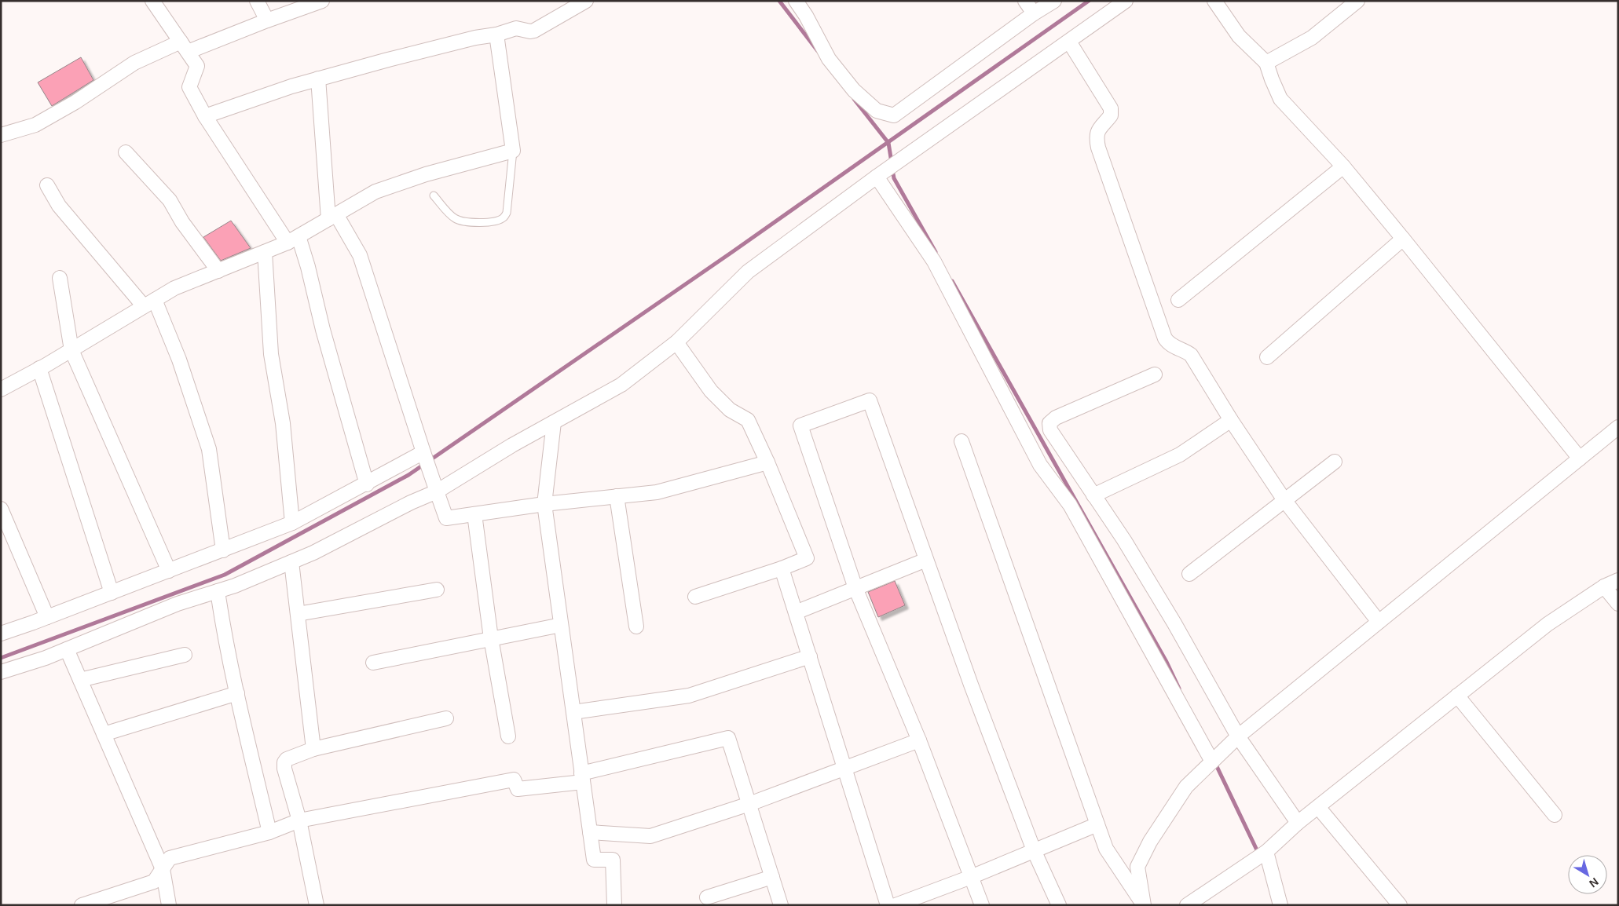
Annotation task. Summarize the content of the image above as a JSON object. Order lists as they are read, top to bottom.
{
  "north": "bottom right"
}
